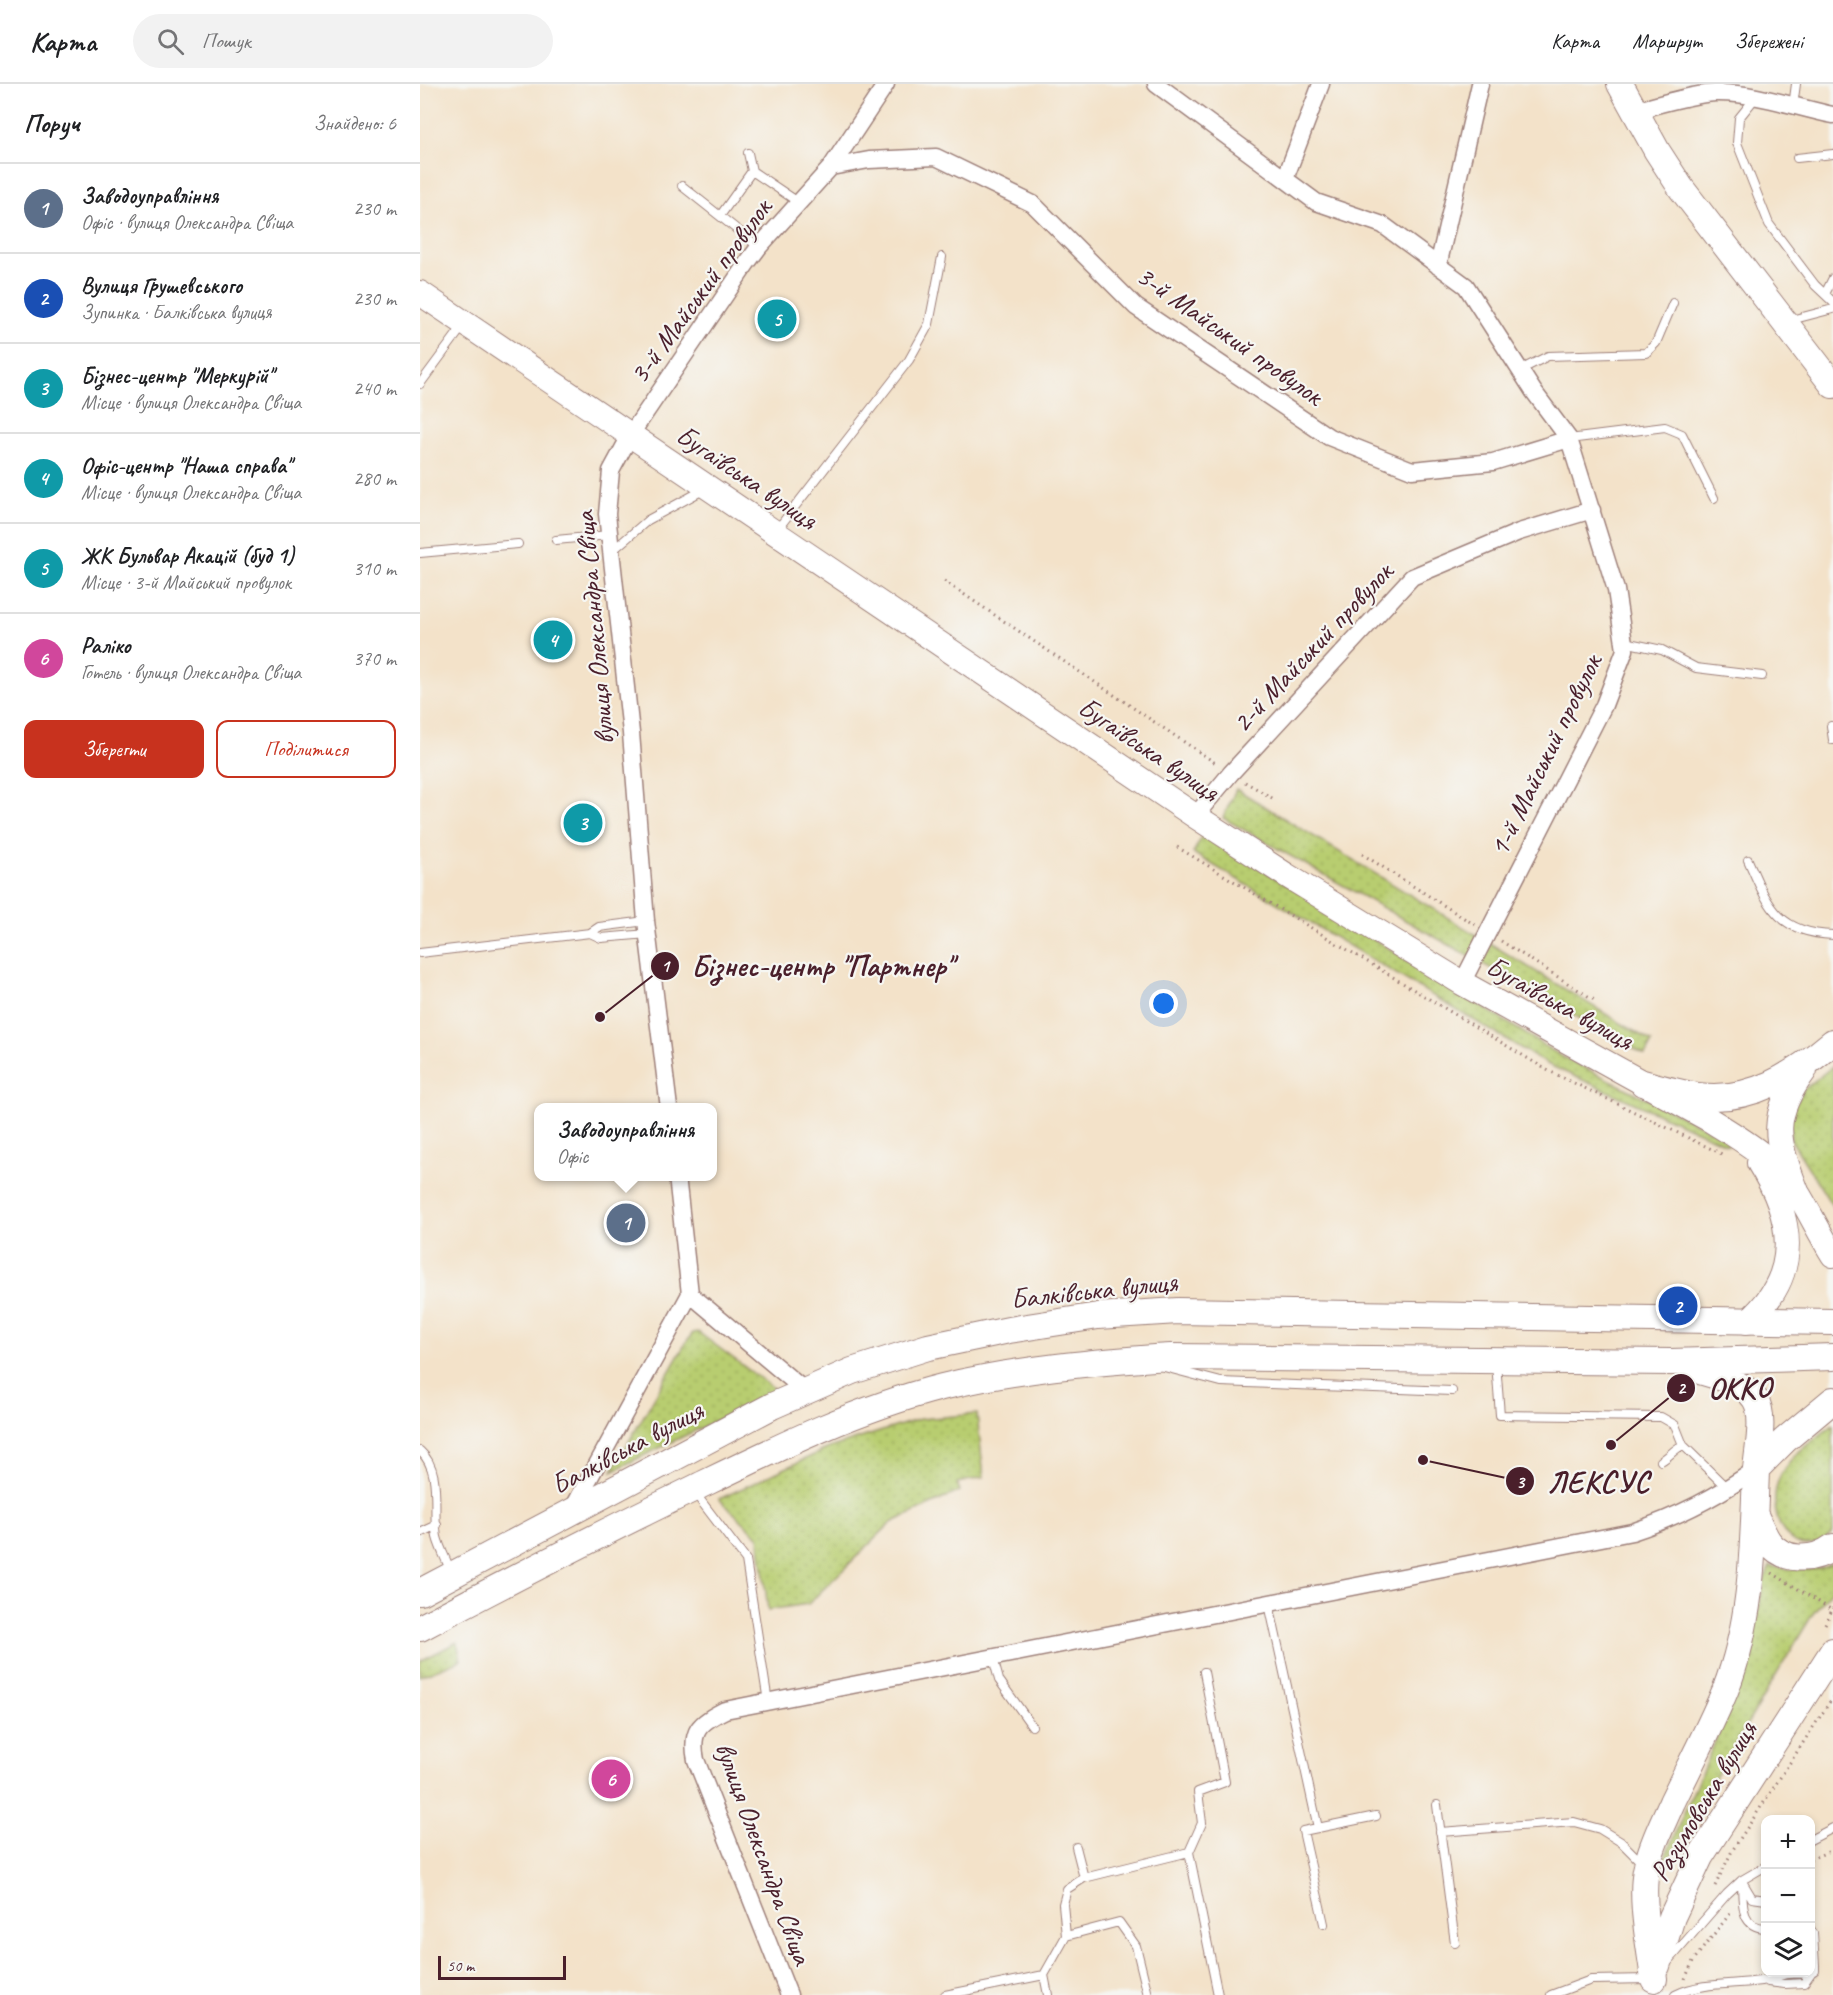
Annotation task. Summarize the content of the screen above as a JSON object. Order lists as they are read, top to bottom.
{
  "streets": {
    "main road": ["Бугаївська вулиця", "Балківська вулиця", "Разумовська вулиця"],
    "street": [
      "3-й Майський провулок",
      "вулиця Олександра Свіща",
      "2-й Майський провулок",
      "1-й Майський провулок"
    ]
  },
  "crossings": [
    ["3-й Майський провулок", "Бугаївська вулиця"],
    ["3-й Майський провулок", "вулиця Олександра Свіща"],
    ["3-й Майський провулок", "1-й Майський провулок"],
    ["Бугаївська вулиця", "вулиця Олександра Свіща"],
    ["Бугаївська вулиця", "2-й Майський провулок"],
    ["Бугаївська вулиця", "1-й Майський провулок"],
    ["2-й Майський провулок", "1-й Майський провулок"]
  ],
  "places": ["Бізнес-центр \"Партнер\"", "ОККО", "ЛЕКСУС"],
  "scale_bar": "50 m",
  "page": {
    "header": "Карта",
    "search": "Пошук",
    "nav": ["Карта", "Маршрут", "Збережені"],
    "heading": ["Поруч", "Знайдено: 6"],
    "list": [
      {
        "mark": "1",
        "name": "Заводоуправління",
        "note": "Офіс · вулиця Олександра Свіща",
        "value": "230 m"
      },
      {
        "mark": "2",
        "name": "Вулиця Грушевського",
        "note": "Зупинка · Балківська вулиця",
        "value": "230 m"
      },
      {
        "mark": "3",
        "name": "Бізнес-центр \"Меркурій\"",
        "note": "Місце · вулиця Олександра Свіща",
        "value": "240 m"
      },
      {
        "mark": "4",
        "name": "Офіс-центр \"Наша справа\"",
        "note": "Місце · вулиця Олександра Свіща",
        "value": "280 m"
      },
      {
        "mark": "5",
        "name": "ЖК Бульвар Акацій (буд 1)",
        "note": "Місце · 3-й Майський провулок",
        "value": "310 m"
      },
      {
        "mark": "6",
        "name": "Раліко",
        "note": "Готель · вулиця Олександра Свіща",
        "value": "370 m"
      }
    ],
    "pins": [
      "5",
      "4",
      "3",
      "1",
      "2",
      "6"
    ],
    "buttons": ["Зберегти", "Поділитися"],
    "popup": ["Заводоуправління", "Офіс"],
    "map_buttons": ["+", "−"],
    "scale": "50 m"
  }
}
